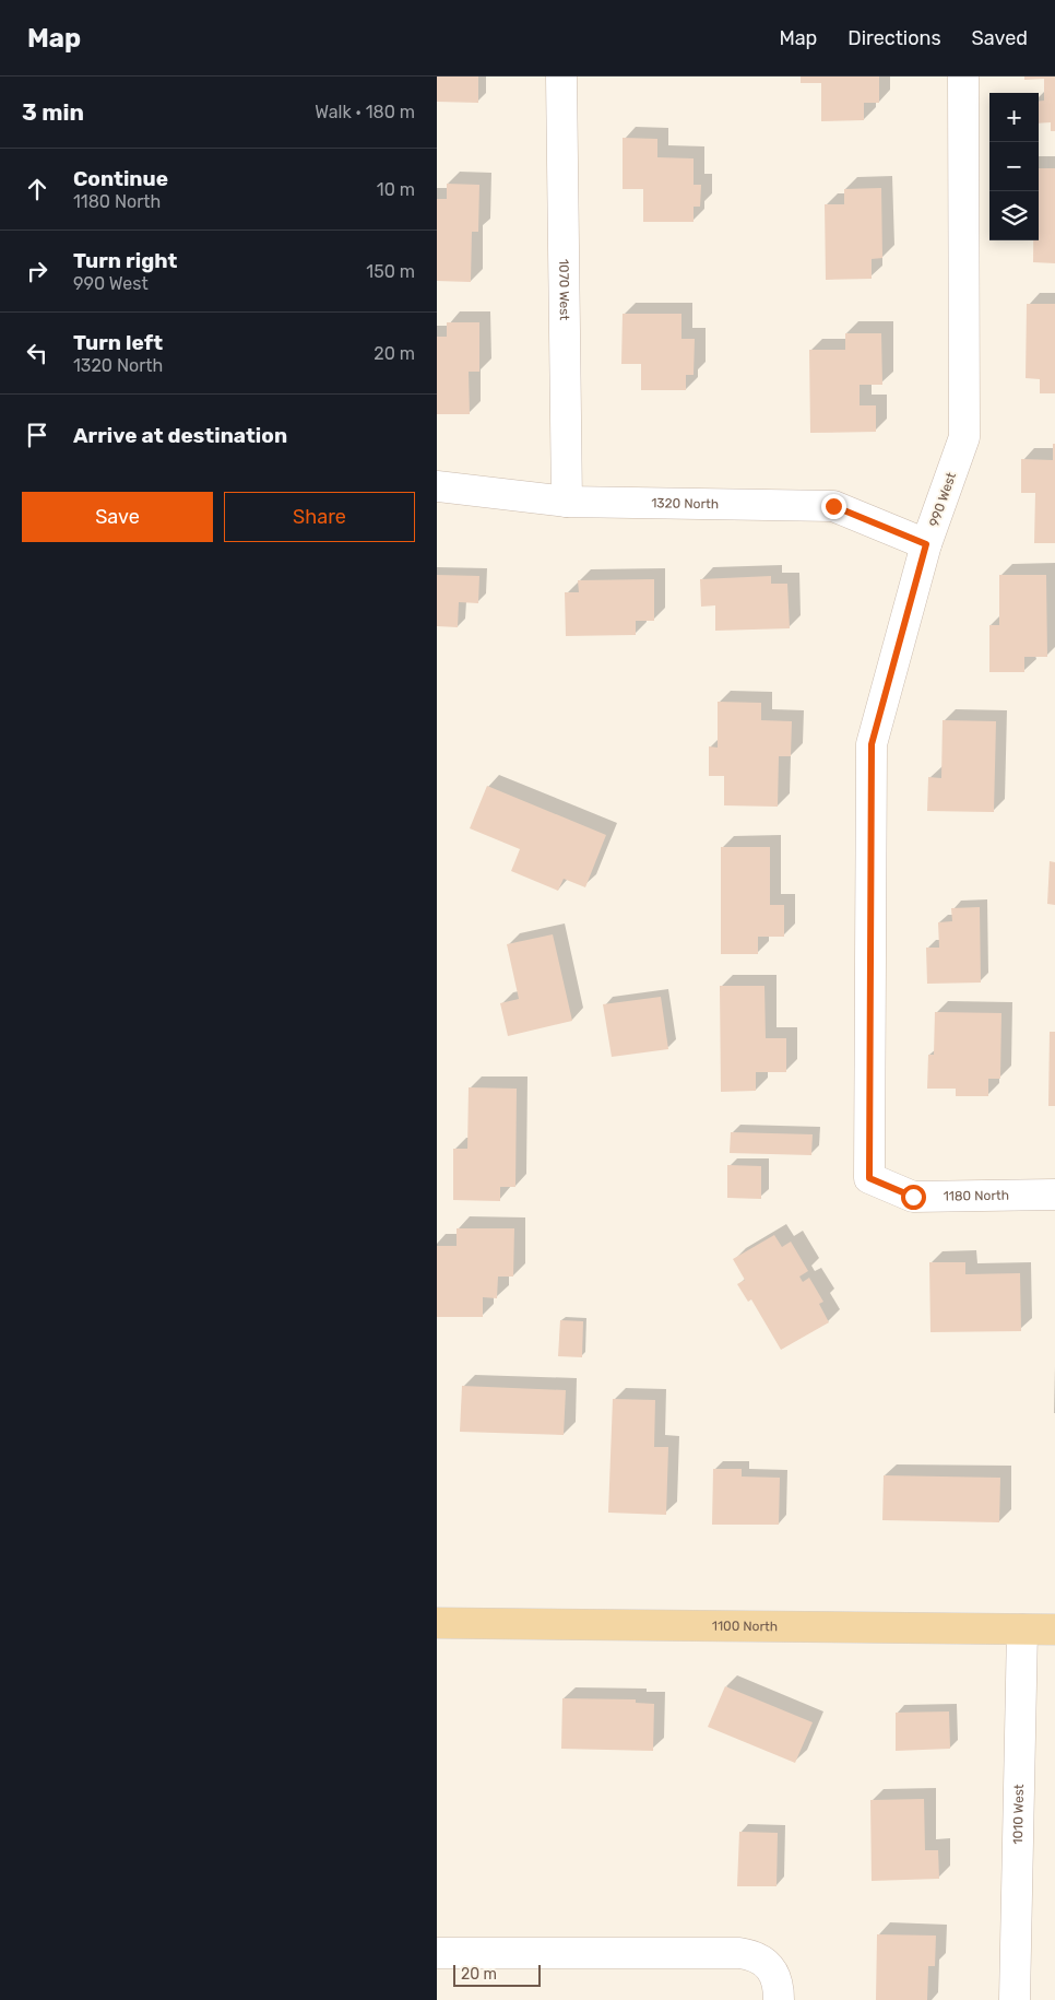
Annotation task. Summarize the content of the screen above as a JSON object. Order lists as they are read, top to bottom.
{
  "streets": {
    "main road": ["1100 North"],
    "street": [
      "1070 West",
      "990 West",
      "1320 North",
      "1180 North",
      "1010 West"
    ]
  },
  "crossings": [
    ["1070 West", "1320 North"],
    ["990 West", "1320 North"],
    ["990 West", "1180 North"],
    ["1100 North", "1010 West"]
  ],
  "scale_bar": "20 m",
  "page": {
    "header": "Map",
    "nav": ["Map", "Directions", "Saved"],
    "heading": ["3 min", "Walk · 180 m"],
    "map_buttons": ["+", "−"],
    "list": [
      ["Continue", "1180 North", "10 m"],
      ["Turn right", "990 West", "150 m"],
      ["Turn left", "1320 North", "20 m"],
      "Arrive at destination"
    ],
    "buttons": ["Save", "Share"],
    "scale": "20 m"
  }
}
